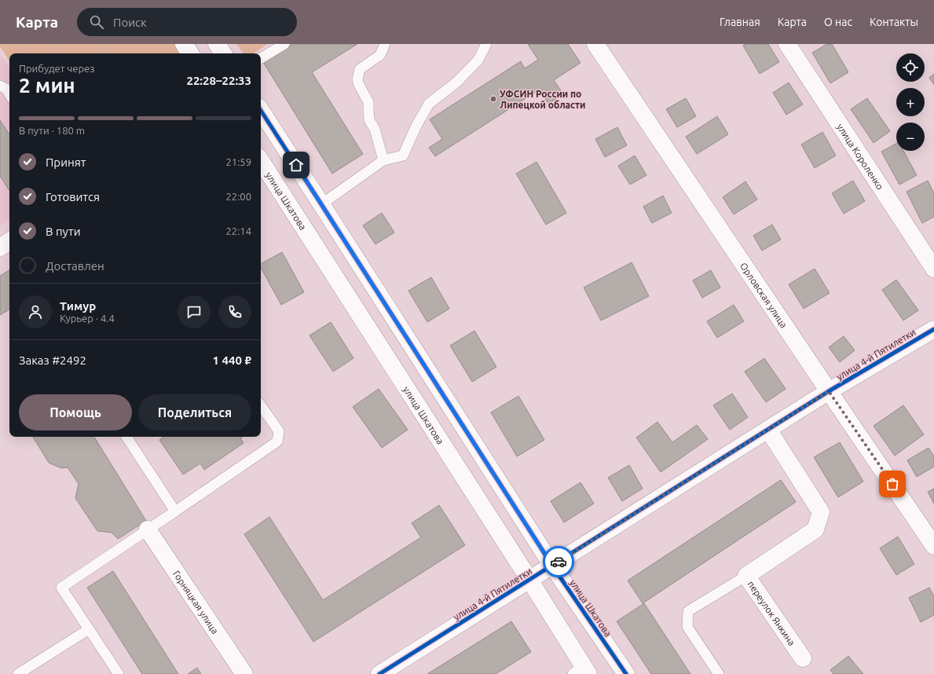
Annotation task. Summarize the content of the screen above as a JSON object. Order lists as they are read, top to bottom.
{
  "streets": {
    "street": [
      "улица Короленко",
      "улица Шкатова",
      "Орловская улица",
      "улица 4-й Пятилетки",
      "Горняцкая улица",
      "переулок Янкина"
    ]
  },
  "crossings": [
    ["улица Шкатова", "улица 4-й Пятилетки"],
    ["Орловская улица", "улица 4-й Пятилетки"],
    ["улица 4-й Пятилетки", "переулок Янкина"]
  ],
  "places": ["УФСИН России по Липецкой области"],
  "page": {
    "header": "Карта",
    "search": "Поиск",
    "nav": [
      "Главная",
      "Карта",
      "О нас",
      "Контакты"
    ],
    "map_buttons": ["+", "−"],
    "heading": ["2 мин", "Прибудет через", "22:28–22:33"],
    "panel": [
      "Тимур",
      "Курьер · 4.4",
      "Заказ #2492",
      "1 440 ₽"
    ],
    "bar": "В пути · 180 m",
    "list": [
      ["Принят", "21:59"],
      ["Готовится", "22:00"],
      ["В пути", "22:14"],
      "Доставлен"
    ],
    "buttons": ["Помощь", "Поделиться"]
  }
}
